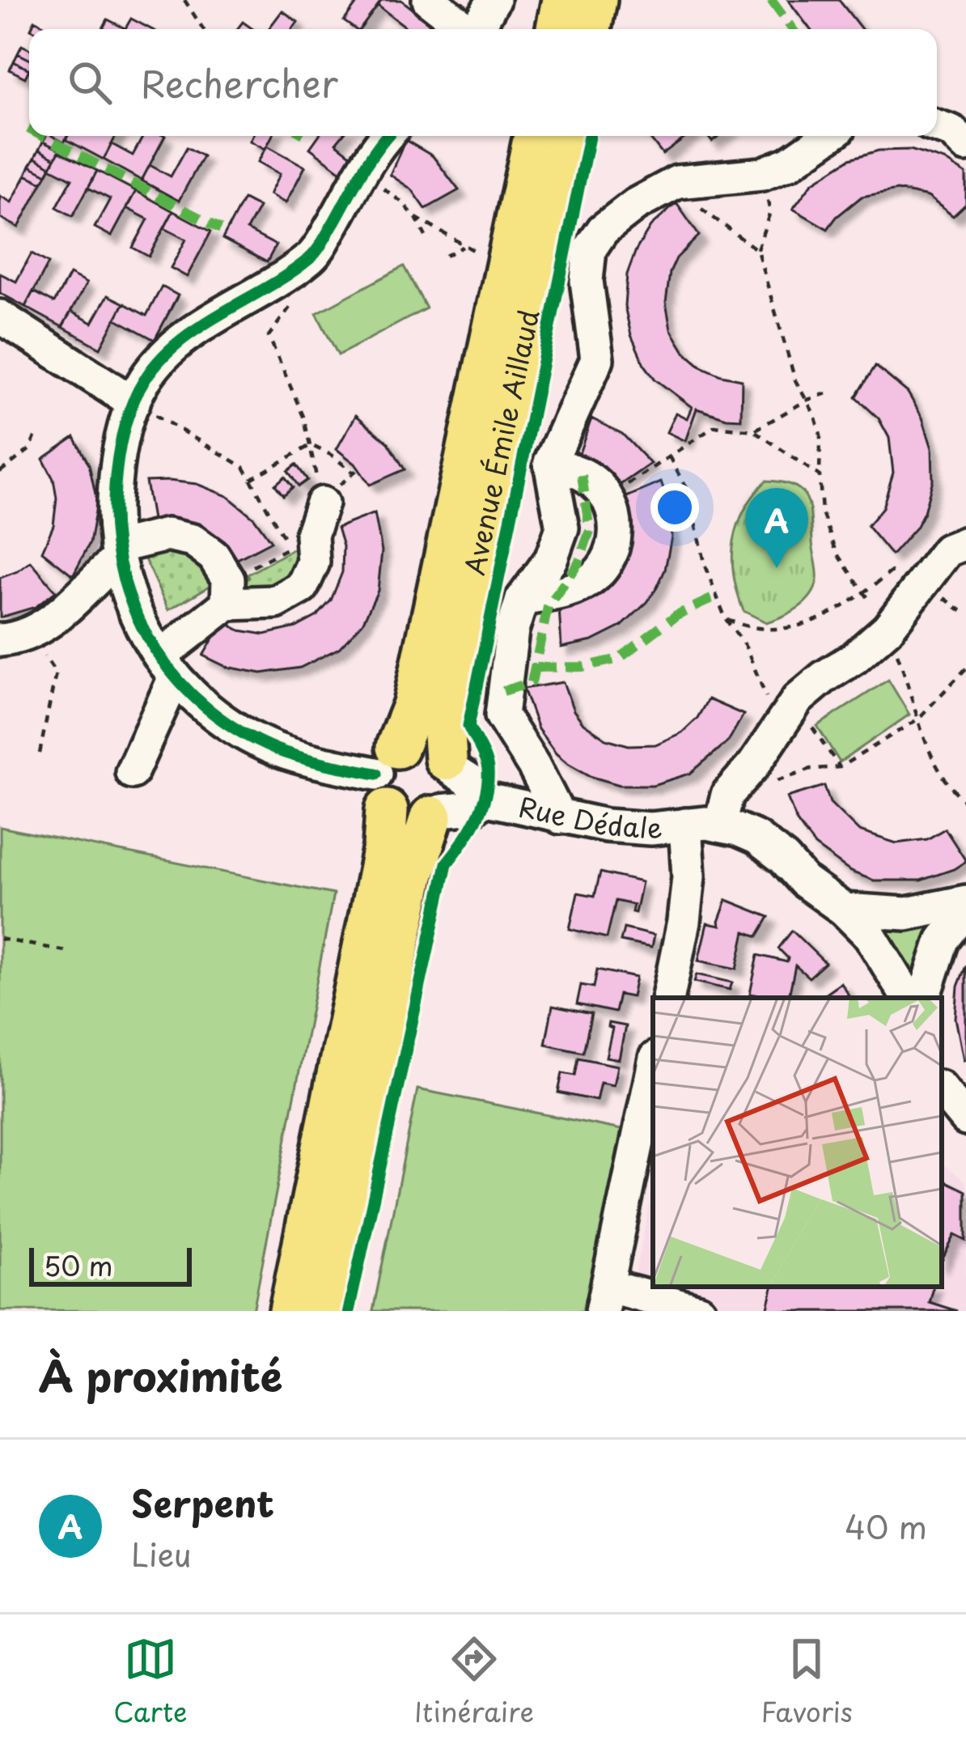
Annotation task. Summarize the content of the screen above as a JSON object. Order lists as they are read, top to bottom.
{
  "streets": {
    "main road": ["Avenue Émile Aillaud"],
    "street": ["Rue Dédale"]
  },
  "crossings": [
    ["Avenue Émile Aillaud", "Rue Dédale"]
  ],
  "scale_bar": "50 m",
  "page": {
    "search": "Rechercher",
    "pins": "A",
    "scale": "50 m",
    "heading": "À proximité",
    "list": [
      {
        "mark": "A",
        "name": "Serpent",
        "note": "Lieu",
        "value": "40 m"
      }
    ],
    "nav": ["Carte", "Itinéraire", "Favoris"]
  }
}
